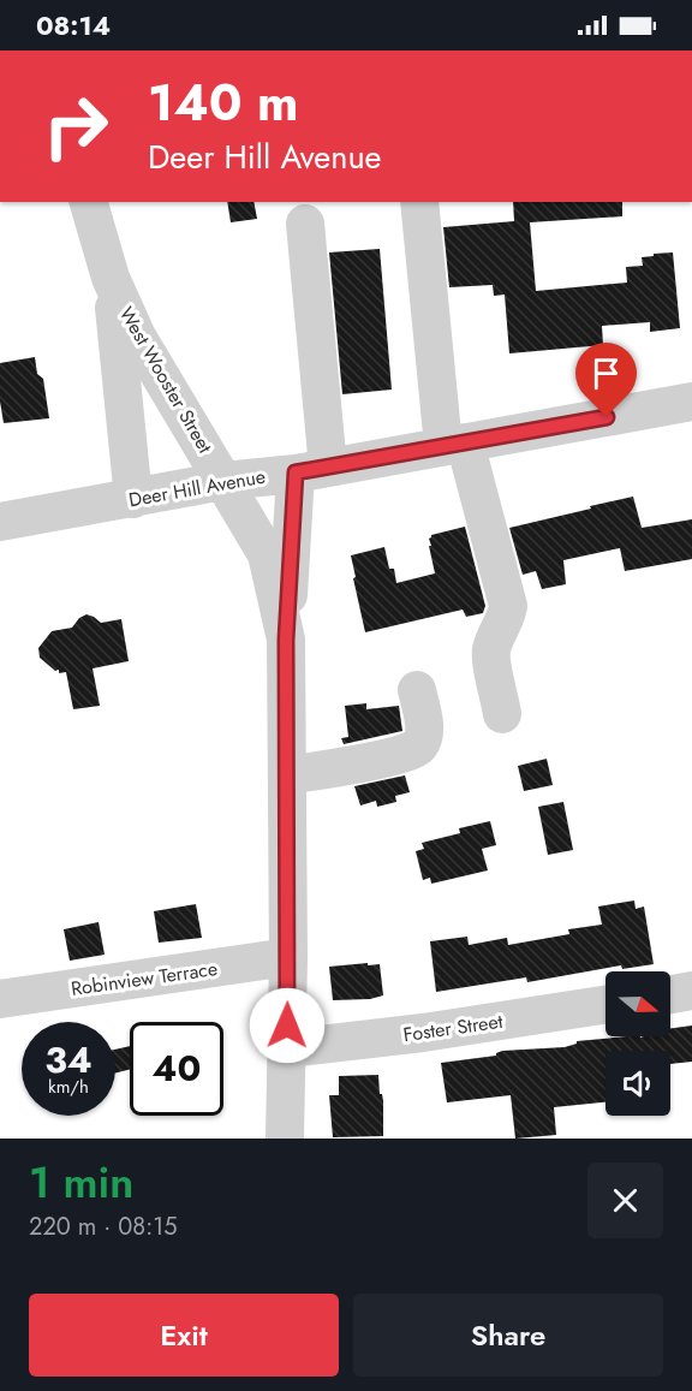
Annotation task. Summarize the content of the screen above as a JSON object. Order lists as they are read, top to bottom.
{
  "streets": {
    "street": [
      "West Wooster Street",
      "Deer Hill Avenue",
      "Robinview Terrace",
      "Foster Street"
    ]
  },
  "crossings": [
    ["West Wooster Street", "Deer Hill Avenue"]
  ],
  "north": "right",
  "page": {
    "status": "08:14",
    "turn": ["140 m", "Deer Hill Avenue"],
    "speed": "34 km/h",
    "limit": "40",
    "heading": ["1 min", "220 m · 08:15"],
    "buttons": ["Exit", "Share"]
  }
}
